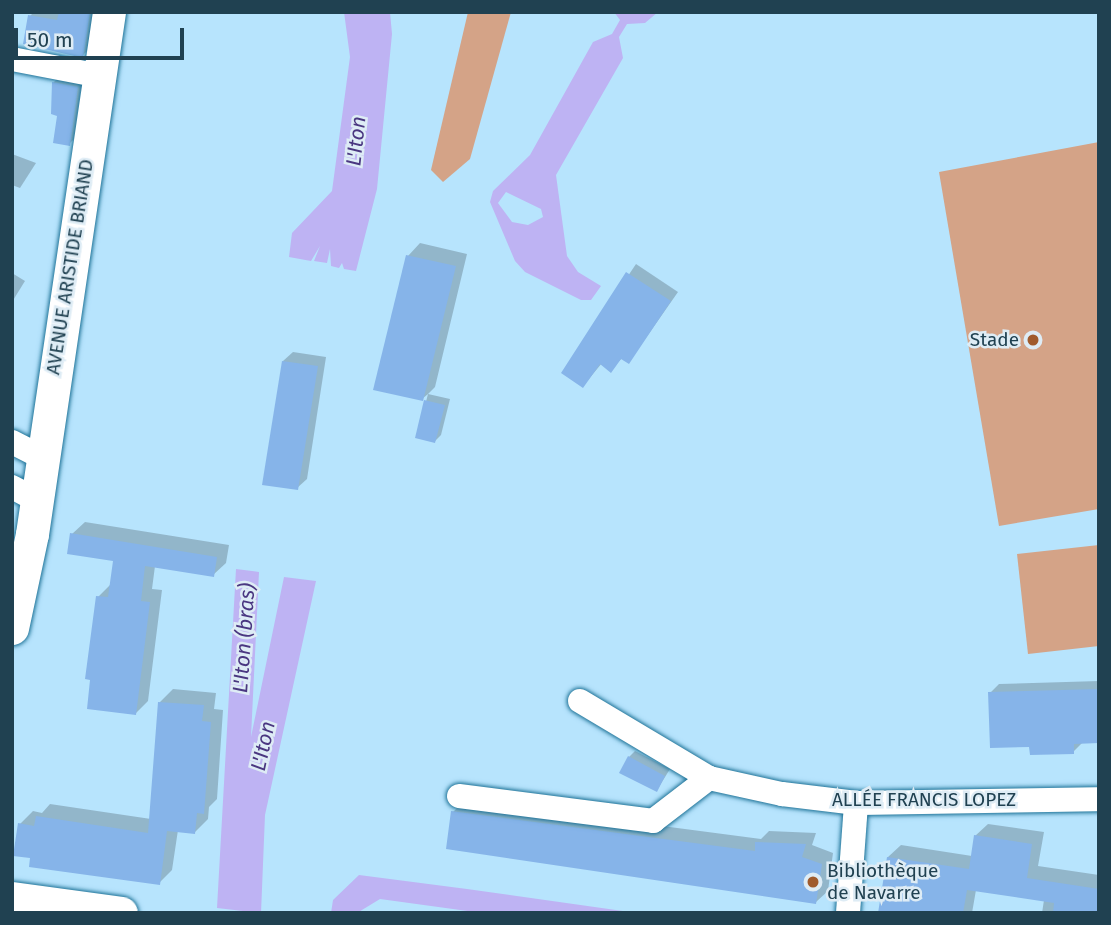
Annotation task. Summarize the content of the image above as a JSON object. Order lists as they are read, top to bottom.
{
  "streets": {
    "main road": ["AVENUE ARISTIDE BRIAND"],
    "street": ["ALLÉE FRANCIS LOPEZ"]
  },
  "water": ["L'Iton", "L'Iton (bras)"],
  "places": ["Stade", "Bibliothèque de Navarre"],
  "scale_bar": "50 m"
}
